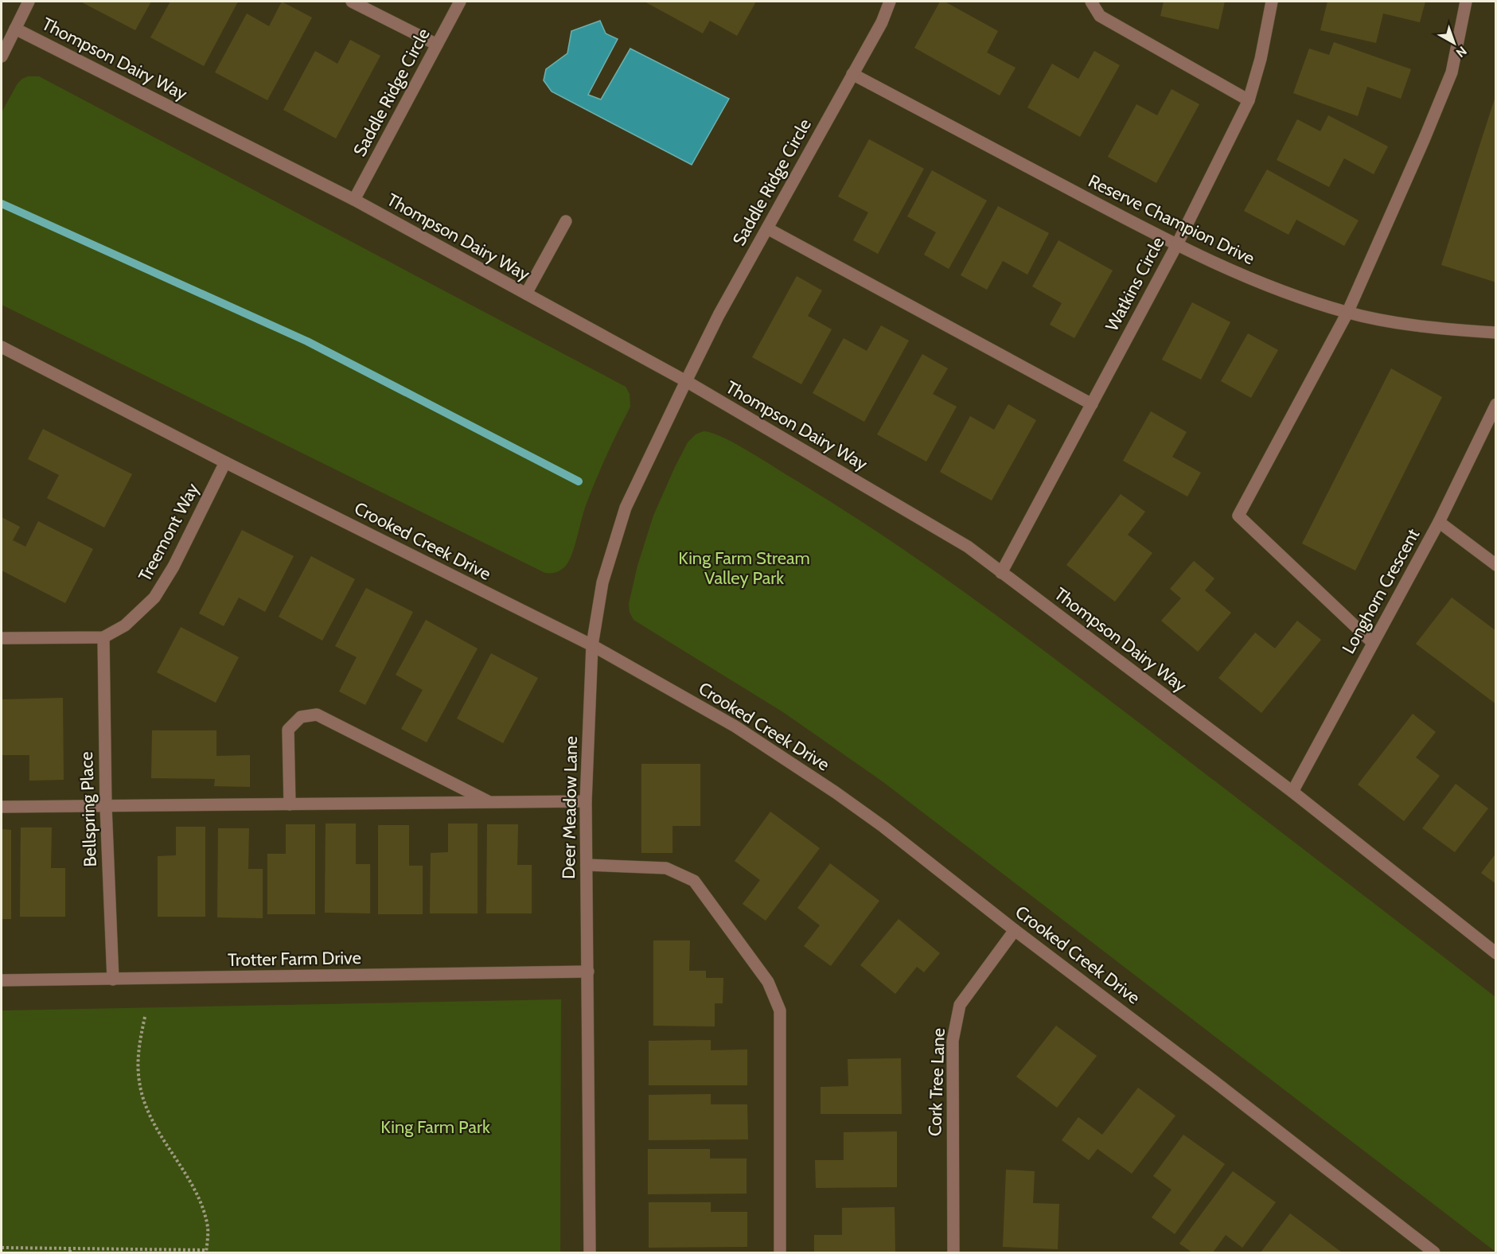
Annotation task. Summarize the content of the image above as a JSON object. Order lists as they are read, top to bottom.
{
  "streets": {
    "street": [
      "Thompson Dairy Way",
      "Saddle Ridge Circle",
      "Reserve Champion Drive",
      "Watkins Circle",
      "Treemont Way",
      "Crooked Creek Drive",
      "Longhorn Crescent",
      "Deer Meadow Lane",
      "Bellspring Place",
      "Trotter Farm Drive",
      "Cork Tree Lane"
    ]
  },
  "crossings": [
    ["Thompson Dairy Way", "Saddle Ridge Circle"],
    ["Thompson Dairy Way", "Watkins Circle"],
    ["Thompson Dairy Way", "Longhorn Crescent"],
    ["Thompson Dairy Way", "Deer Meadow Lane"],
    ["Saddle Ridge Circle", "Reserve Champion Drive"],
    ["Saddle Ridge Circle", "Deer Meadow Lane"],
    ["Reserve Champion Drive", "Watkins Circle"],
    ["Treemont Way", "Crooked Creek Drive"],
    ["Treemont Way", "Bellspring Place"],
    ["Crooked Creek Drive", "Deer Meadow Lane"],
    ["Crooked Creek Drive", "Cork Tree Lane"],
    ["Deer Meadow Lane", "Trotter Farm Drive"],
    ["Bellspring Place", "Trotter Farm Drive"]
  ],
  "parks": ["King Farm Stream Valley Park", "King Farm Park"],
  "north": "bottom right"
}
